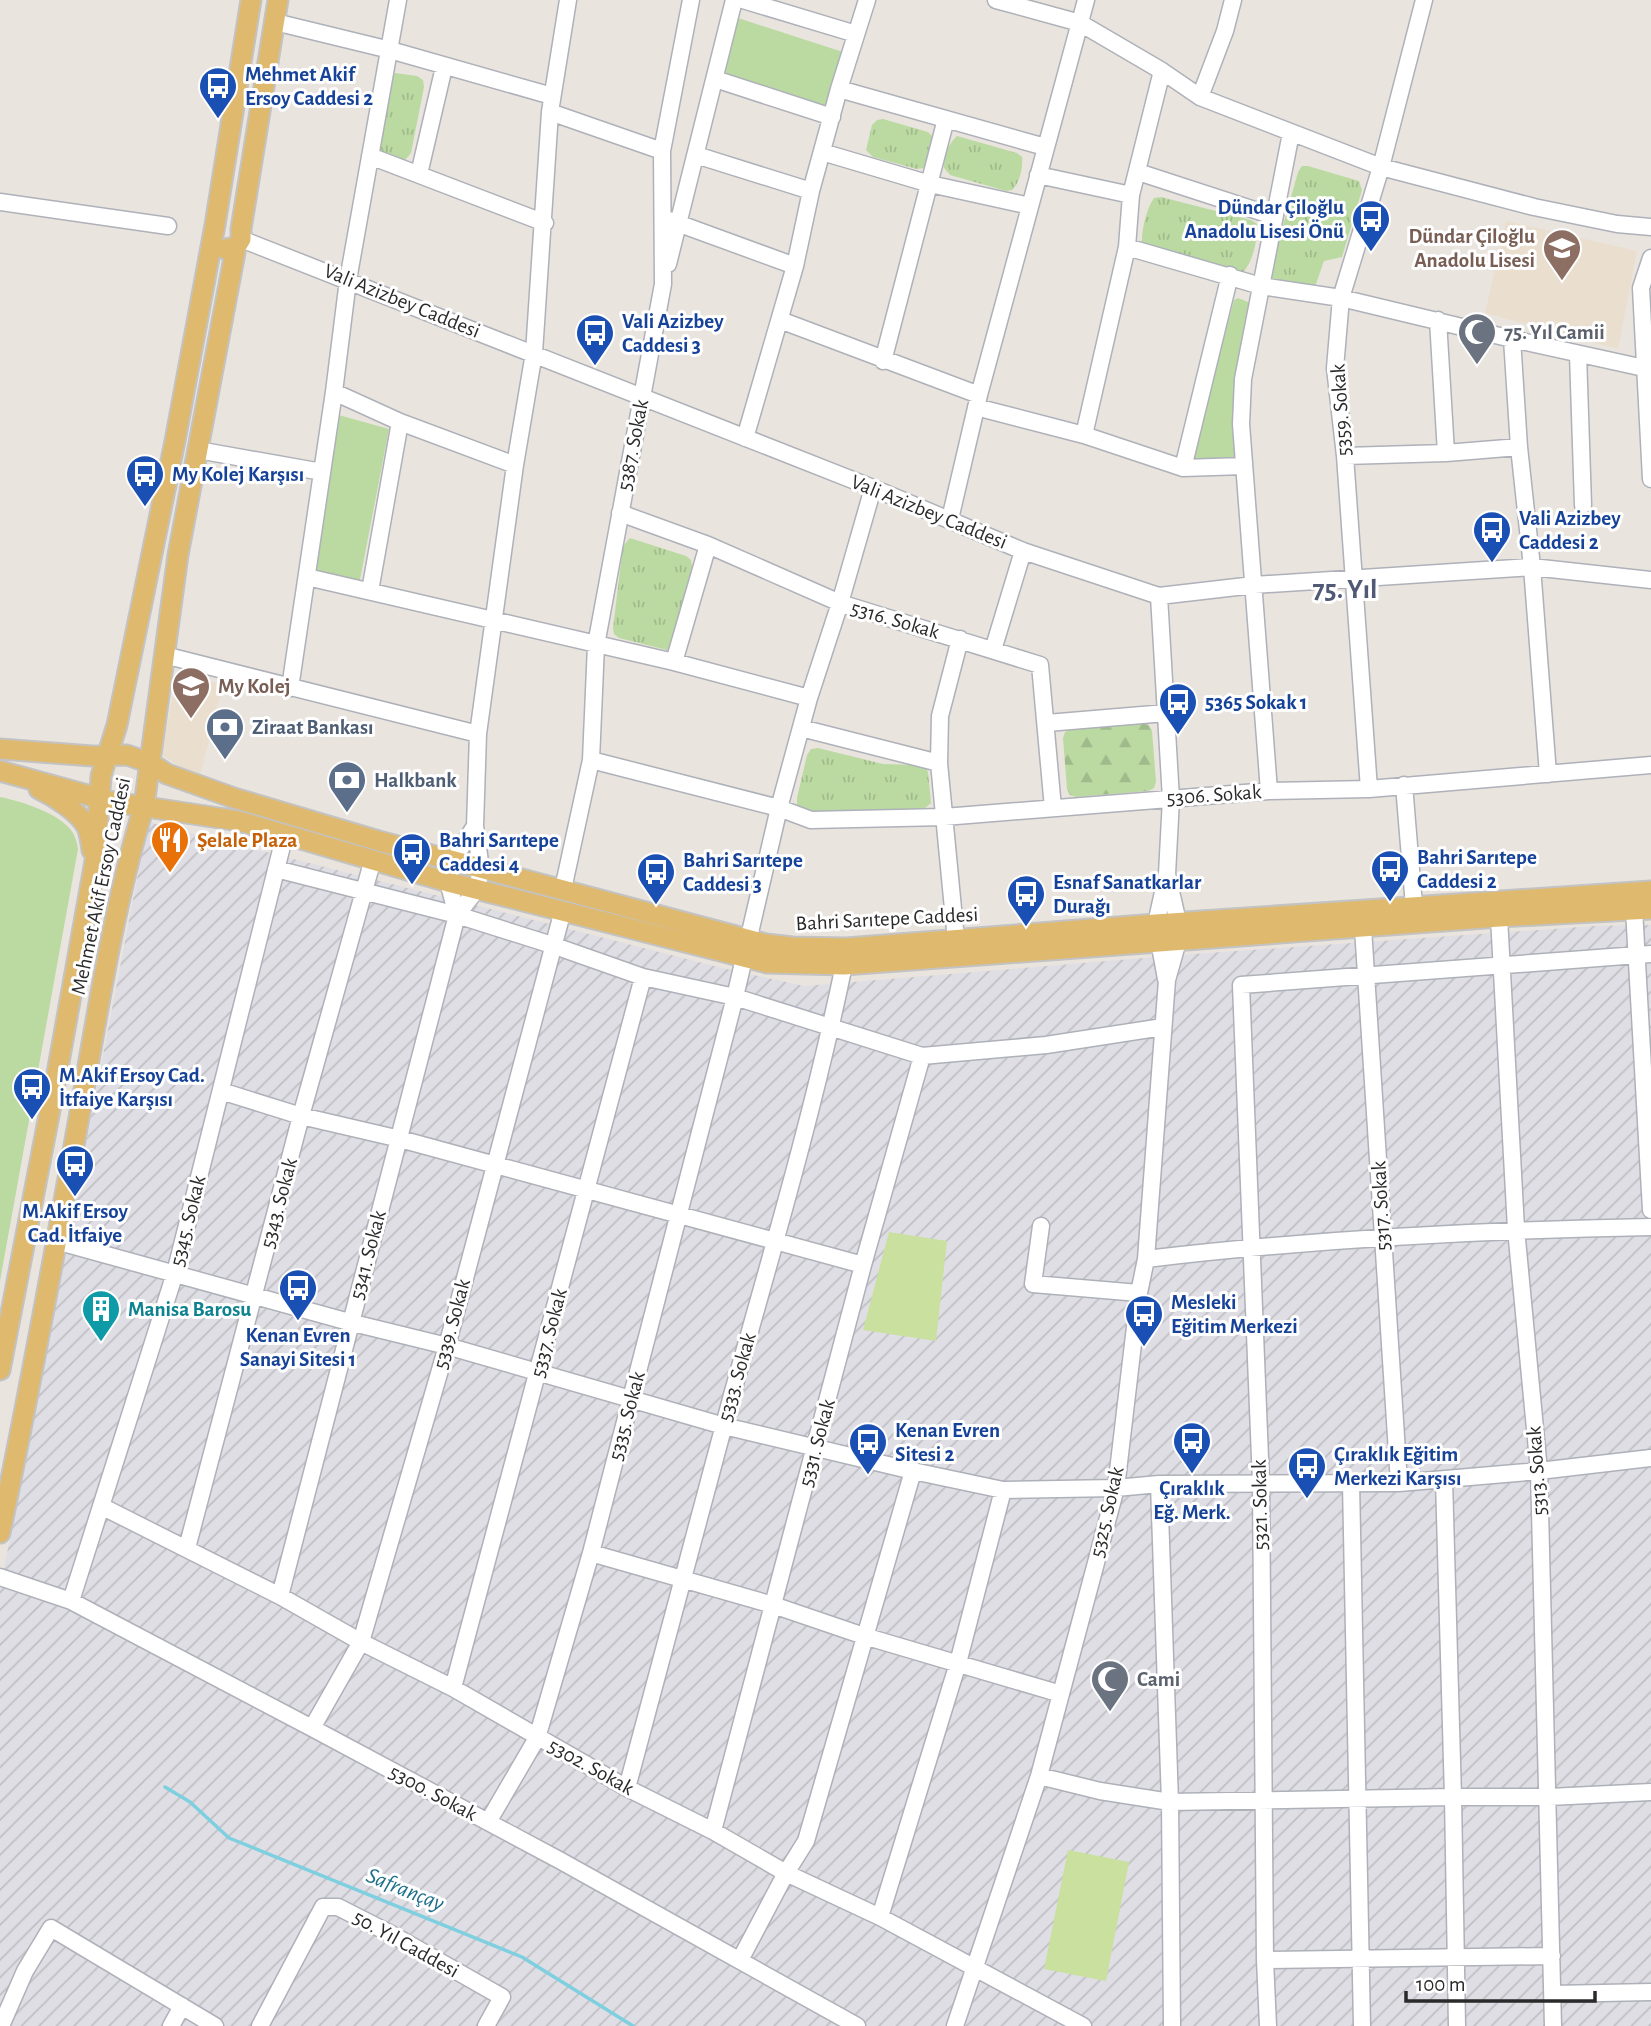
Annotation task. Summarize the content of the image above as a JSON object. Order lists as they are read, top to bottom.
{
  "streets": {
    "main road": ["Mehmet Akif Ersoy Caddesi", "Bahri Sarıtepe Caddesi"],
    "street": [
      "Vali Azizbey Caddesi",
      "5359. Sokak",
      "5387. Sokak",
      "5316. Sokak",
      "5306. Sokak",
      "5343. Sokak",
      "5317. Sokak",
      "5345. Sokak",
      "5341. Sokak",
      "5339. Sokak",
      "5337. Sokak",
      "5333. Sokak",
      "5335. Sokak",
      "5331. Sokak",
      "5313. Sokak",
      "5321. Sokak",
      "5325. Sokak",
      "5302. Sokak",
      "5300. Sokak",
      "50. Yıl Caddesi"
    ]
  },
  "crossings": [
    ["Vali Azizbey Caddesi", "5359. Sokak"],
    ["Vali Azizbey Caddesi", "5387. Sokak"],
    ["Vali Azizbey Caddesi", "Mehmet Akif Ersoy Caddesi"],
    ["Vali Azizbey Caddesi", "5335. Sokak"],
    ["5359. Sokak", "5306. Sokak"],
    ["5387. Sokak", "5316. Sokak"],
    ["5387. Sokak", "5306. Sokak"],
    ["5387. Sokak", "Bahri Sarıtepe Caddesi"],
    ["5316. Sokak", "5306. Sokak"],
    ["5316. Sokak", "5335. Sokak"],
    ["5306. Sokak", "5335. Sokak"],
    ["Mehmet Akif Ersoy Caddesi", "Bahri Sarıtepe Caddesi"],
    ["Bahri Sarıtepe Caddesi", "5343. Sokak"],
    ["Bahri Sarıtepe Caddesi", "5317. Sokak"],
    ["Bahri Sarıtepe Caddesi", "5345. Sokak"],
    ["Bahri Sarıtepe Caddesi", "5339. Sokak"],
    ["Bahri Sarıtepe Caddesi", "5333. Sokak"],
    ["Bahri Sarıtepe Caddesi", "5335. Sokak"],
    ["Bahri Sarıtepe Caddesi", "5313. Sokak"],
    ["5343. Sokak", "5302. Sokak"],
    ["5317. Sokak", "5321. Sokak"],
    ["5345. Sokak", "5302. Sokak"],
    ["5345. Sokak", "5300. Sokak"],
    ["5341. Sokak", "5302. Sokak"],
    ["5339. Sokak", "5302. Sokak"],
    ["5339. Sokak", "5300. Sokak"],
    ["5337. Sokak", "5302. Sokak"],
    ["5333. Sokak", "5302. Sokak"],
    ["5335. Sokak", "5302. Sokak"],
    ["5335. Sokak", "5300. Sokak"],
    ["5331. Sokak", "5302. Sokak"],
    ["5325. Sokak", "5302. Sokak"]
  ],
  "districts": ["75. Yıl"],
  "water": ["Safrançay"],
  "places": {
    "bus stop": [
      "Mehmet Akif Ersoy Caddesi 2",
      "Dündar Çiloğlu Anadolu Lisesi Önü",
      "Vali Azizbey Caddesi 3",
      "My Kolej Karşısı",
      "Vali Azizbey Caddesi 2",
      "5365 Sokak 1",
      "Bahri Sarıtepe Caddesi 4",
      "Bahri Sarıtepe Caddesi 2",
      "Bahri Sarıtepe Caddesi 3",
      "Esnaf Sanatkarlar Durağı",
      "M.Akif Ersoy Cad. İtfaiye Karşısı",
      "M.Akif Ersoy Cad. İtfaiye",
      "Kenan Evren Sanayi Sitesi 1",
      "Mesleki Eğitim Merkezi",
      "Çıraklık Eğ. Merk.",
      "Kenan Evren Sitesi 2",
      "Çıraklık Eğitim Merkezi Karşısı"
    ],
    "school or university": ["Dündar Çiloğlu Anadolu Lisesi", "My Kolej"],
    "mosque": ["75. Yıl Camii", "Cami"],
    "bank": ["Ziraat Bankası", "Halkbank"],
    "restaurant": ["Şelale Plaza"],
    "building": ["Manisa Barosu"]
  },
  "scale_bar": "100 m"
}
